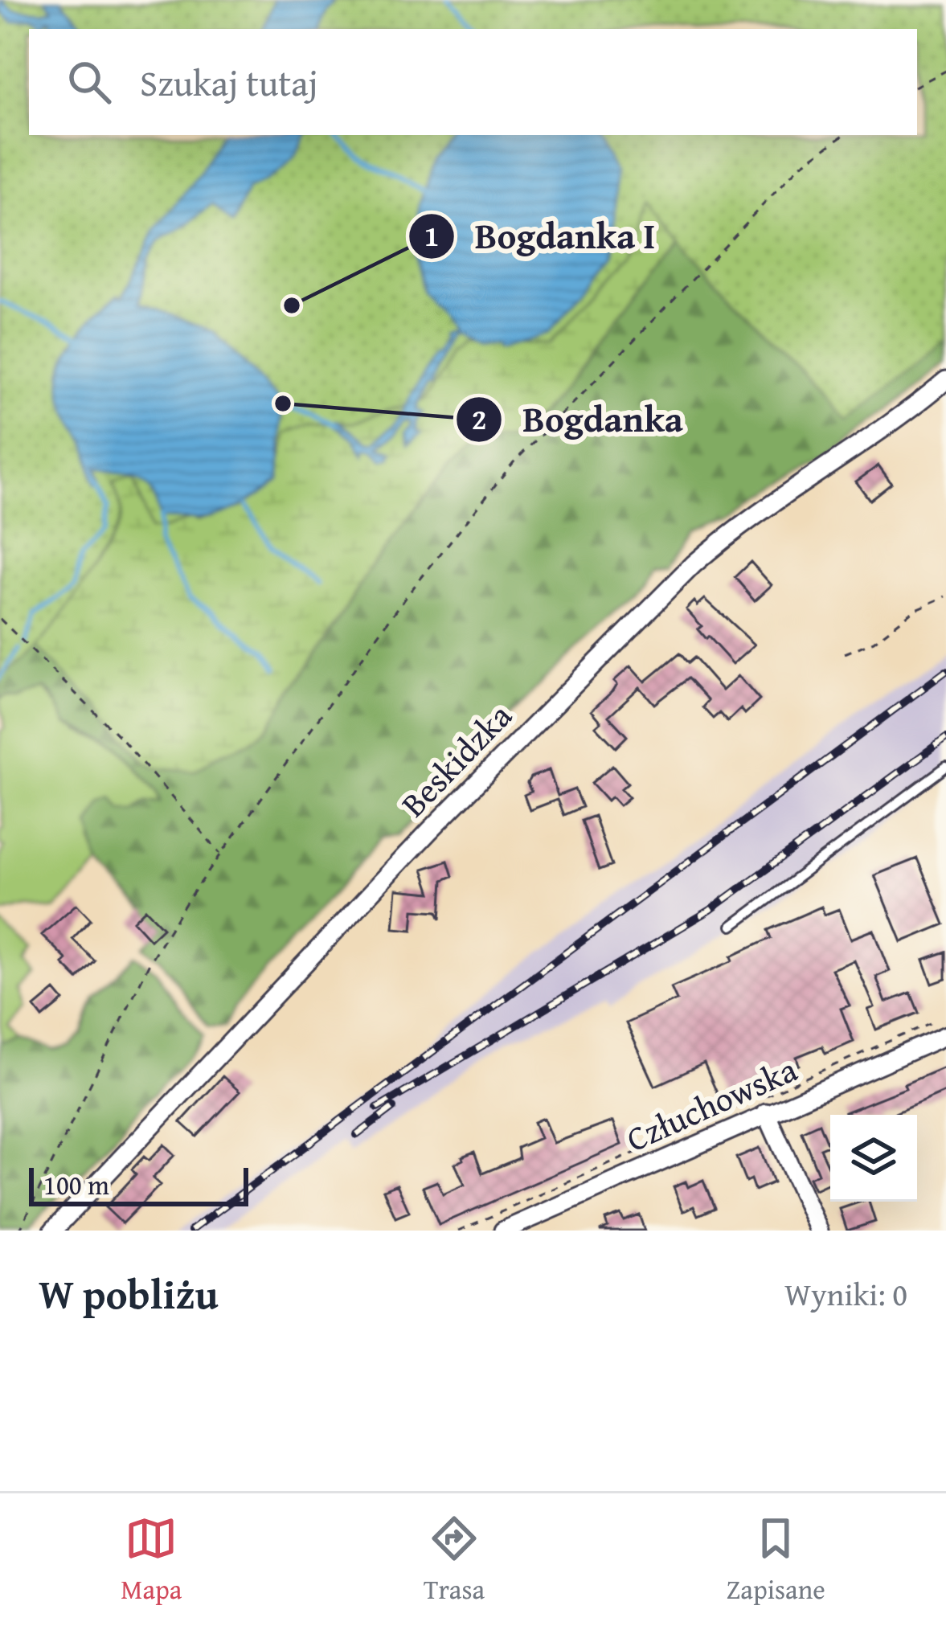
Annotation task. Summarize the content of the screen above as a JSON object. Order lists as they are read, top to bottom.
{
  "streets": {
    "street": ["Beskidzka", "Człuchowska"]
  },
  "places": ["Bogdanka I", "Bogdanka"],
  "scale_bar": "100 m",
  "page": {
    "search": "Szukaj tutaj",
    "scale": "100 m",
    "heading": ["W pobliżu", "Wyniki: 0"],
    "nav": ["Mapa", "Trasa", "Zapisane"]
  }
}
